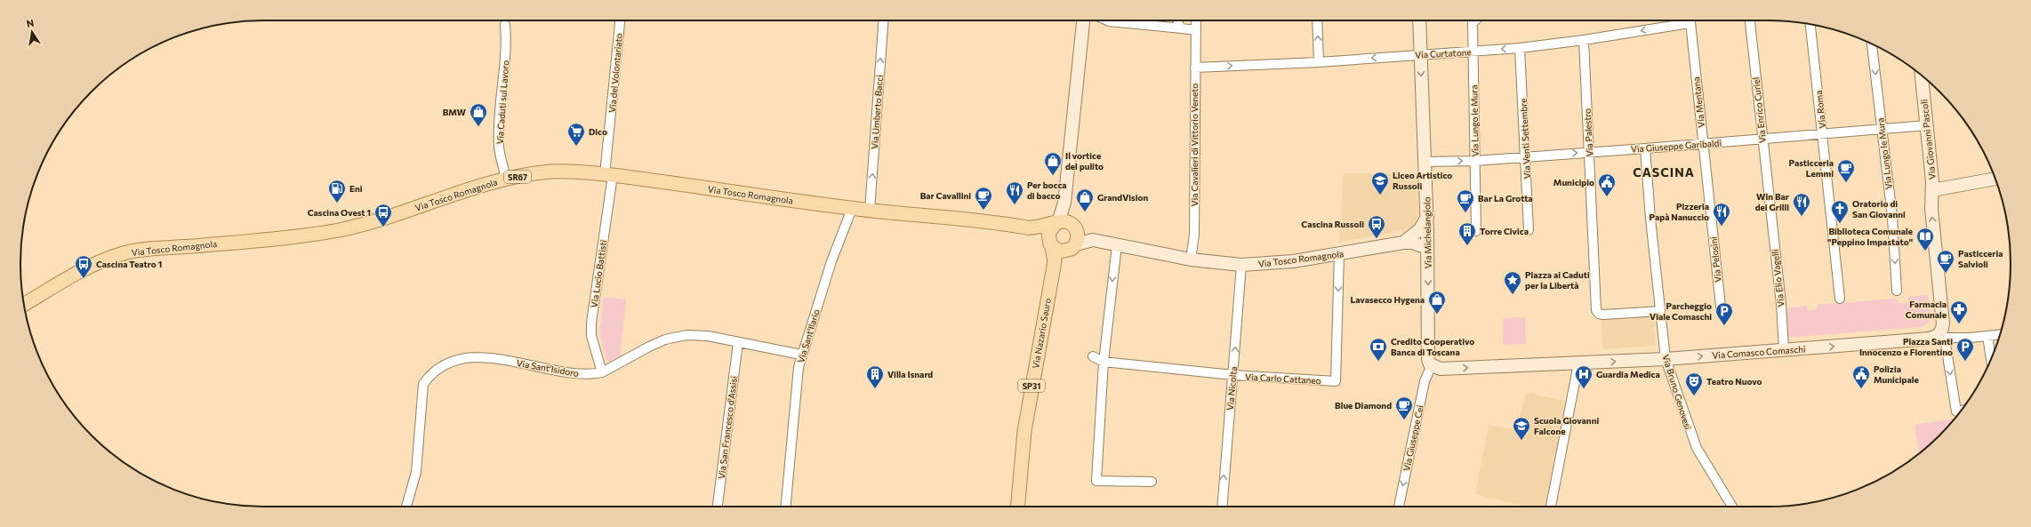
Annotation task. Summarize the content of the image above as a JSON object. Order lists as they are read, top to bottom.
{
  "streets": {
    "main road": [
      "Via Giovanni Pascoli",
      "SR67",
      "Via Tosco Romagnola",
      "Via Michelangiolo",
      "Via Nazario Sauro",
      "Via Comasco Comaschi",
      "SP31"
    ],
    "street": [
      "Via Curtatone",
      "Via del Volontariato",
      "Via Caduti sul Lavoro",
      "Via Mentana",
      "Via Roma",
      "Via Enrico Curiel",
      "Via Umberto Bacci",
      "Via Lungo le Mura",
      "Via Palestro",
      "Via Venti Settembre",
      "Via Cavalieri di Vittorio Veneto",
      "Via Giuseppe Garibaldi",
      "Via Pelosini",
      "Via Lucio Battisti",
      "Via Elio Vagelli",
      "Via Sant'Ilario",
      "Via Sant'Isidoro",
      "Via Carlo Cattaneo",
      "Via Nicolta",
      "Via Bruno Genovesi",
      "Via San Francesco d'Assisi",
      "Via Giuseppe Cei"
    ]
  },
  "crossings": [
    ["Via Curtatone", "Via Lungo le Mura"],
    ["Via Curtatone", "Via Palestro"],
    ["Via Curtatone", "Via Venti Settembre"],
    ["Via Curtatone", "Via Cavalieri di Vittorio Veneto"],
    ["Via Curtatone", "Via Michelangiolo"],
    ["Via del Volontariato", "Via Tosco Romagnola"],
    ["Via del Volontariato", "Via Lucio Battisti"],
    ["Via Caduti sul Lavoro", "Via Tosco Romagnola"],
    ["Via Mentana", "Via Giuseppe Garibaldi"],
    ["Via Mentana", "Via Pelosini"],
    ["Via Roma", "Via Giuseppe Garibaldi"],
    ["Via Enrico Curiel", "Via Giuseppe Garibaldi"],
    ["Via Enrico Curiel", "Via Elio Vagelli"],
    ["Via Umberto Bacci", "Via Tosco Romagnola"],
    ["Via Lungo le Mura", "Via Giuseppe Garibaldi"],
    ["Via Palestro", "Via Giuseppe Garibaldi"],
    ["Via Palestro", "Via Bruno Genovesi"],
    ["Via Venti Settembre", "Via Giuseppe Garibaldi"],
    ["Via Giovanni Pascoli", "Via Giuseppe Garibaldi"],
    ["Via Cavalieri di Vittorio Veneto", "Via Tosco Romagnola"],
    ["Via Giuseppe Garibaldi", "Via Michelangiolo"],
    ["Via Giuseppe Garibaldi", "Via Bruno Genovesi"],
    ["Via Tosco Romagnola", "Via Lucio Battisti"],
    ["Via Tosco Romagnola", "Via Nazario Sauro"],
    ["Via Tosco Romagnola", "Via Sant'Ilario"],
    ["Via Tosco Romagnola", "Via Carlo Cattaneo"],
    ["Via Tosco Romagnola", "Via Nicolta"],
    ["Via Michelangiolo", "Via Comasco Comaschi"],
    ["Via Michelangiolo", "Via Giuseppe Cei"],
    ["Via Lucio Battisti", "Via Sant'Isidoro"],
    ["Via Elio Vagelli", "Via Comasco Comaschi"],
    ["Via Sant'Ilario", "Via Sant'Isidoro"],
    ["Via Comasco Comaschi", "Via Bruno Genovesi"],
    ["Via Comasco Comaschi", "Via Giuseppe Cei"],
    ["Via Sant'Isidoro", "Via San Francesco d'Assisi"],
    ["Via Carlo Cattaneo", "Via Nicolta"]
  ],
  "one_way": [
    "Via Umberto Bacci",
    "Via Lungo le Mura",
    "Via Michelangiolo",
    "Via Comasco Comaschi",
    "Via Nicolta",
    "Via Giuseppe Cei"
  ],
  "districts": ["CASCINA"],
  "places": {
    "shop": [
      "BMW",
      "Il vortice del pulito",
      "GrandVision",
      "Lavasecco Hygena"
    ],
    "supermarket": ["Dico"],
    "cafe": [
      "Pasticceria Lemmi",
      "Bar Cavallini",
      "Bar La Grotta",
      "Pasticceria Salvioli",
      "Blue Diamond"
    ],
    "school or university": ["Liceo Artistico Russoli", "Scuola Giovanni Falcone"],
    "public building": ["Municipio", "Polizia Municipale"],
    "fuel station": ["Eni"],
    "restaurant": ["Per bocca di bacco", "Win Bar dei Grilli", "Pizzeria Papà Nanuccio"],
    "church": ["Oratorio di San Giovanni"],
    "bus stop": ["Cascina Ovest 1", "Cascina Russoli", "Cascina Teatro 1"],
    "building": ["Torre Civica", "Villa Isnard"],
    "library": ["Biblioteca Comunale \"Peppino Impastato\""],
    "place": ["Piazza ai Caduti per la Libertà"],
    "pharmacy": ["Farmacia Comunale"],
    "parking": ["Parcheggio Viale Comaschi", "Piazza Santi Innocenzo e Fiorentino"],
    "bank": ["Credito Cooperativo Banca di Toscana"],
    "hospital": ["Guardia Medica"],
    "theatre": ["Teatro Nuovo"]
  },
  "north": "top"
}
